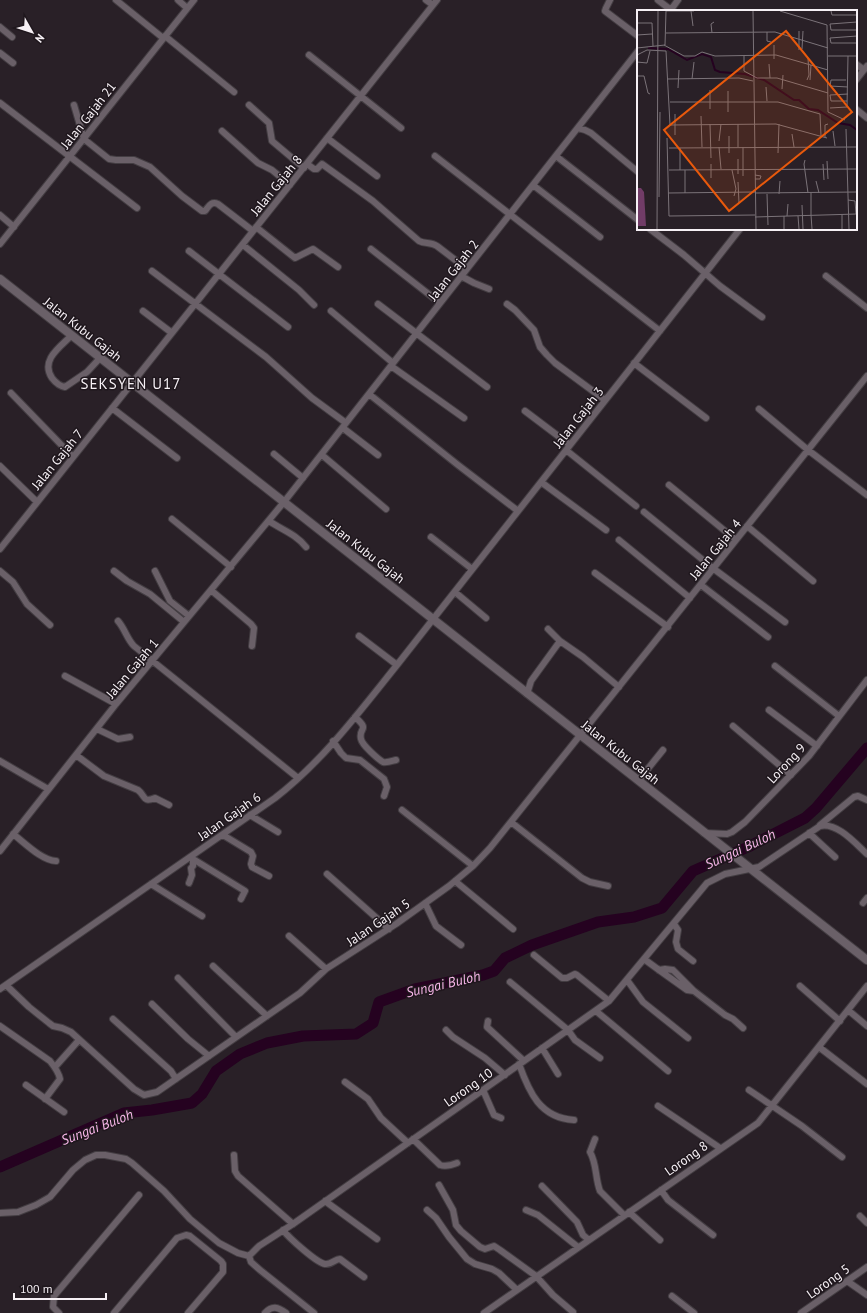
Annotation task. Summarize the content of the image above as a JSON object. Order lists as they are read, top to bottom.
{
  "streets": {
    "street": [
      "Jalan Gajah 21",
      "Jalan Gajah 8",
      "Jalan Gajah 2",
      "Jalan Kubu Gajah",
      "Jalan Gajah 3",
      "Jalan Gajah 7",
      "Jalan Gajah 4",
      "Jalan Gajah 1",
      "Lorong 9",
      "Jalan Gajah 6",
      "Jalan Gajah 5",
      "Lorong 10",
      "Lorong 8",
      "Lorong 5"
    ]
  },
  "crossings": [
    ["Jalan Gajah 8", "Jalan Kubu Gajah"],
    ["Jalan Gajah 8", "Jalan Gajah 7"],
    ["Jalan Gajah 2", "Jalan Kubu Gajah"],
    ["Jalan Gajah 2", "Jalan Gajah 1"],
    ["Jalan Kubu Gajah", "Jalan Gajah 3"],
    ["Jalan Kubu Gajah", "Jalan Gajah 7"],
    ["Jalan Kubu Gajah", "Jalan Gajah 4"],
    ["Jalan Kubu Gajah", "Jalan Gajah 1"],
    ["Jalan Kubu Gajah", "Lorong 9"],
    ["Jalan Kubu Gajah", "Jalan Gajah 6"],
    ["Jalan Kubu Gajah", "Jalan Gajah 5"],
    ["Jalan Kubu Gajah", "Lorong 10"],
    ["Jalan Gajah 3", "Jalan Gajah 6"],
    ["Jalan Gajah 4", "Jalan Gajah 5"]
  ],
  "districts": ["SEKSYEN U17"],
  "water": ["Sungai Buloh"],
  "scale_bar": "100 m",
  "north": "bottom right"
}
